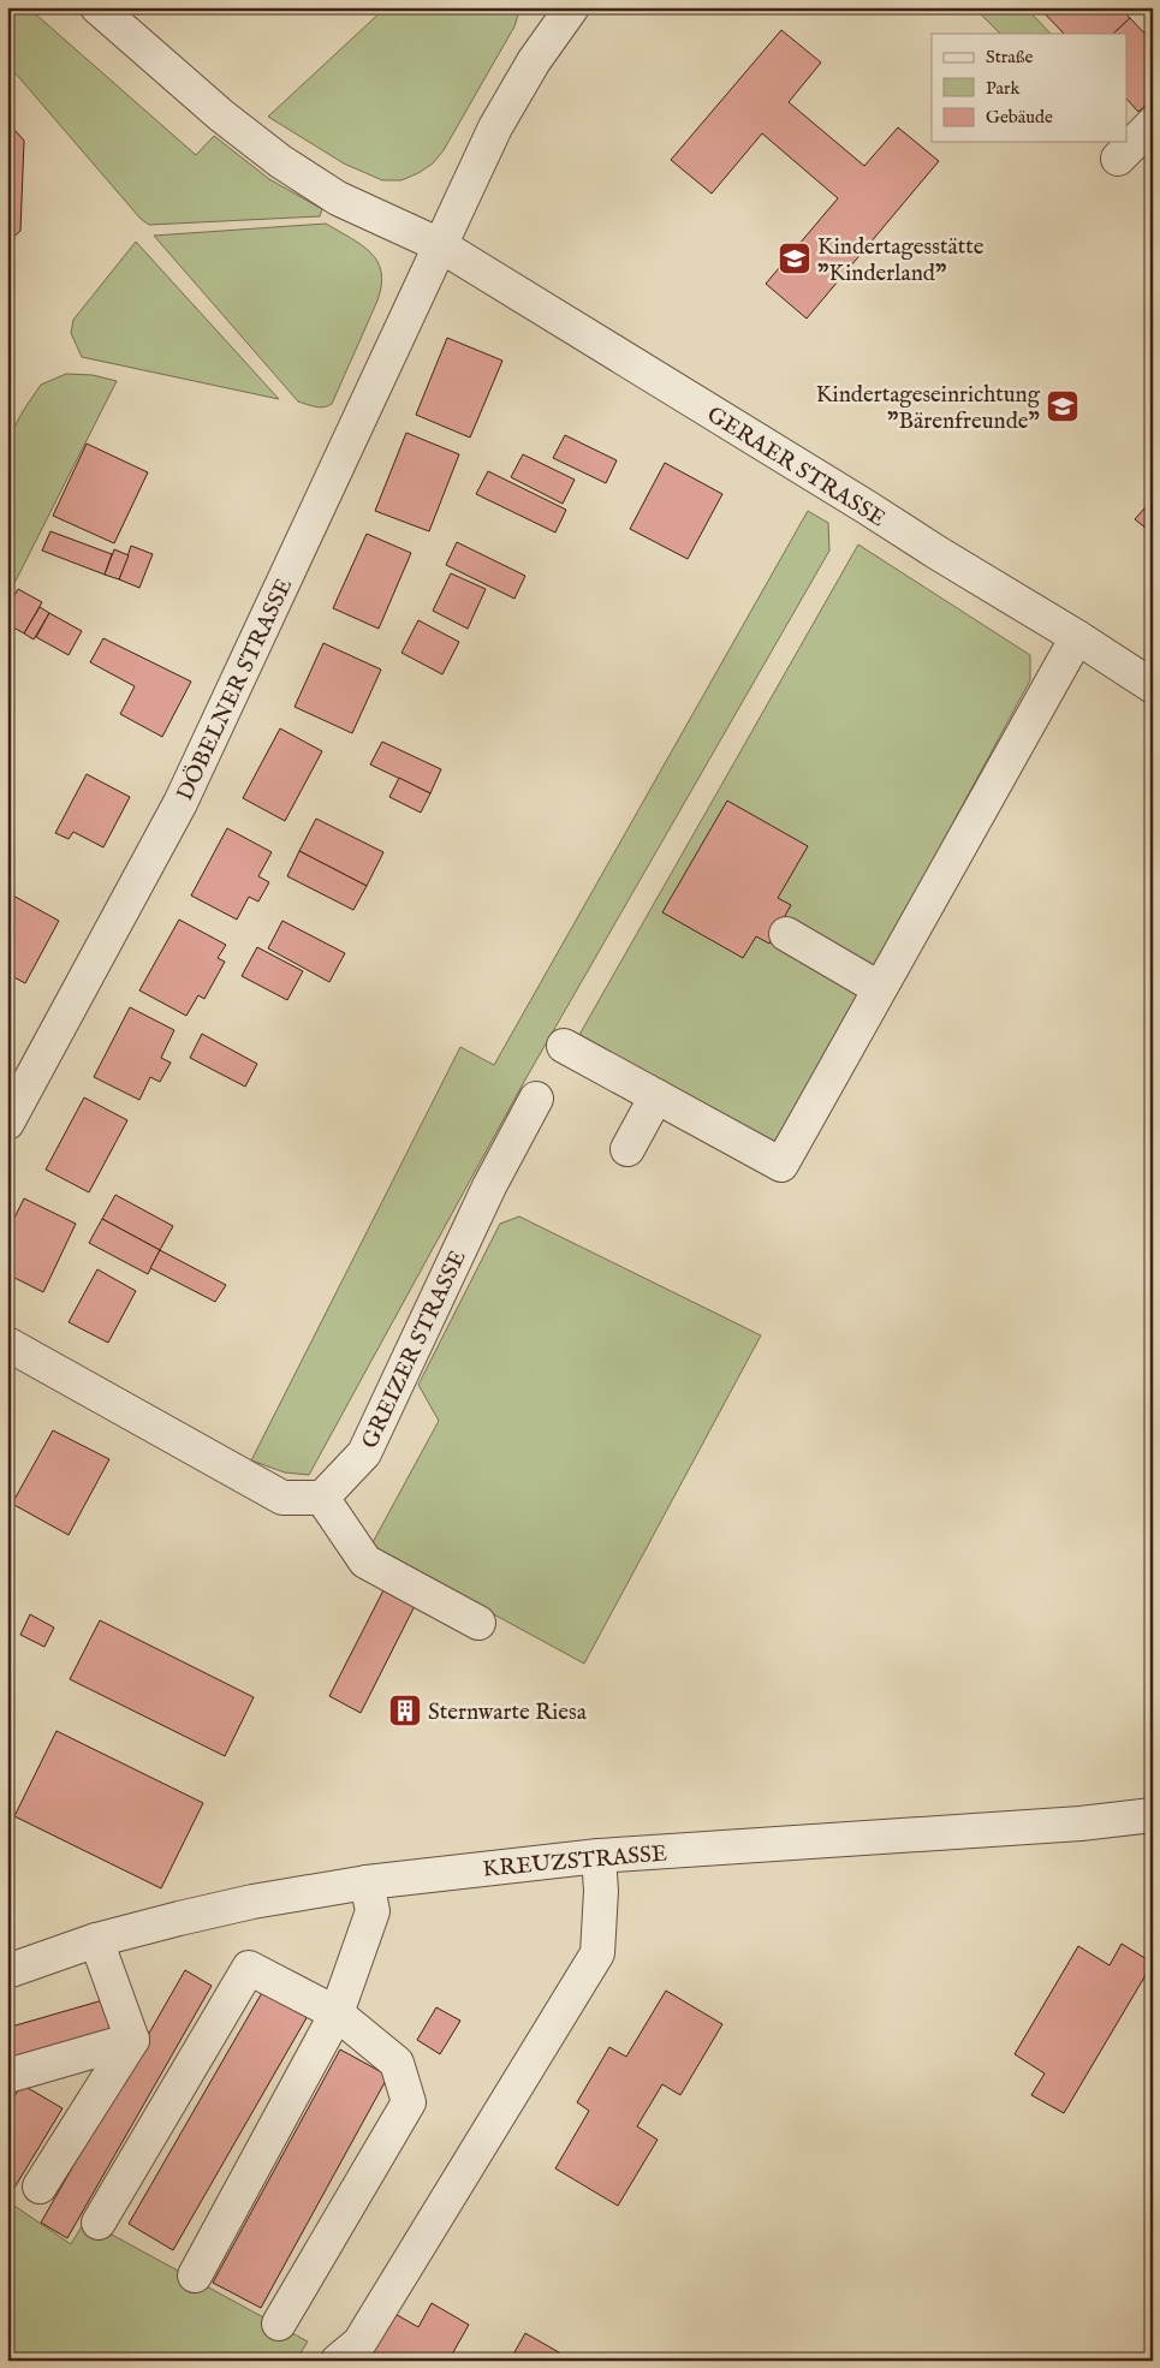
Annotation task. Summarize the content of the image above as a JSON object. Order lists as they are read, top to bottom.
{
  "streets": {
    "street": [
      "GERAER STRASSE",
      "DÖBELNER STRASSE",
      "GREIZER STRASSE",
      "KREUZSTRASSE"
    ]
  },
  "crossings": [
    ["GERAER STRASSE", "DÖBELNER STRASSE"]
  ],
  "places": {
    "school or university": ["Kindertagesstätte \"Kinderland\"", "Kindertageseinrichtung \"Bärenfreunde\""],
    "building": ["Sternwarte Riesa"]
  },
  "legend": ["Straße", "Park", "Gebäude"]
}
